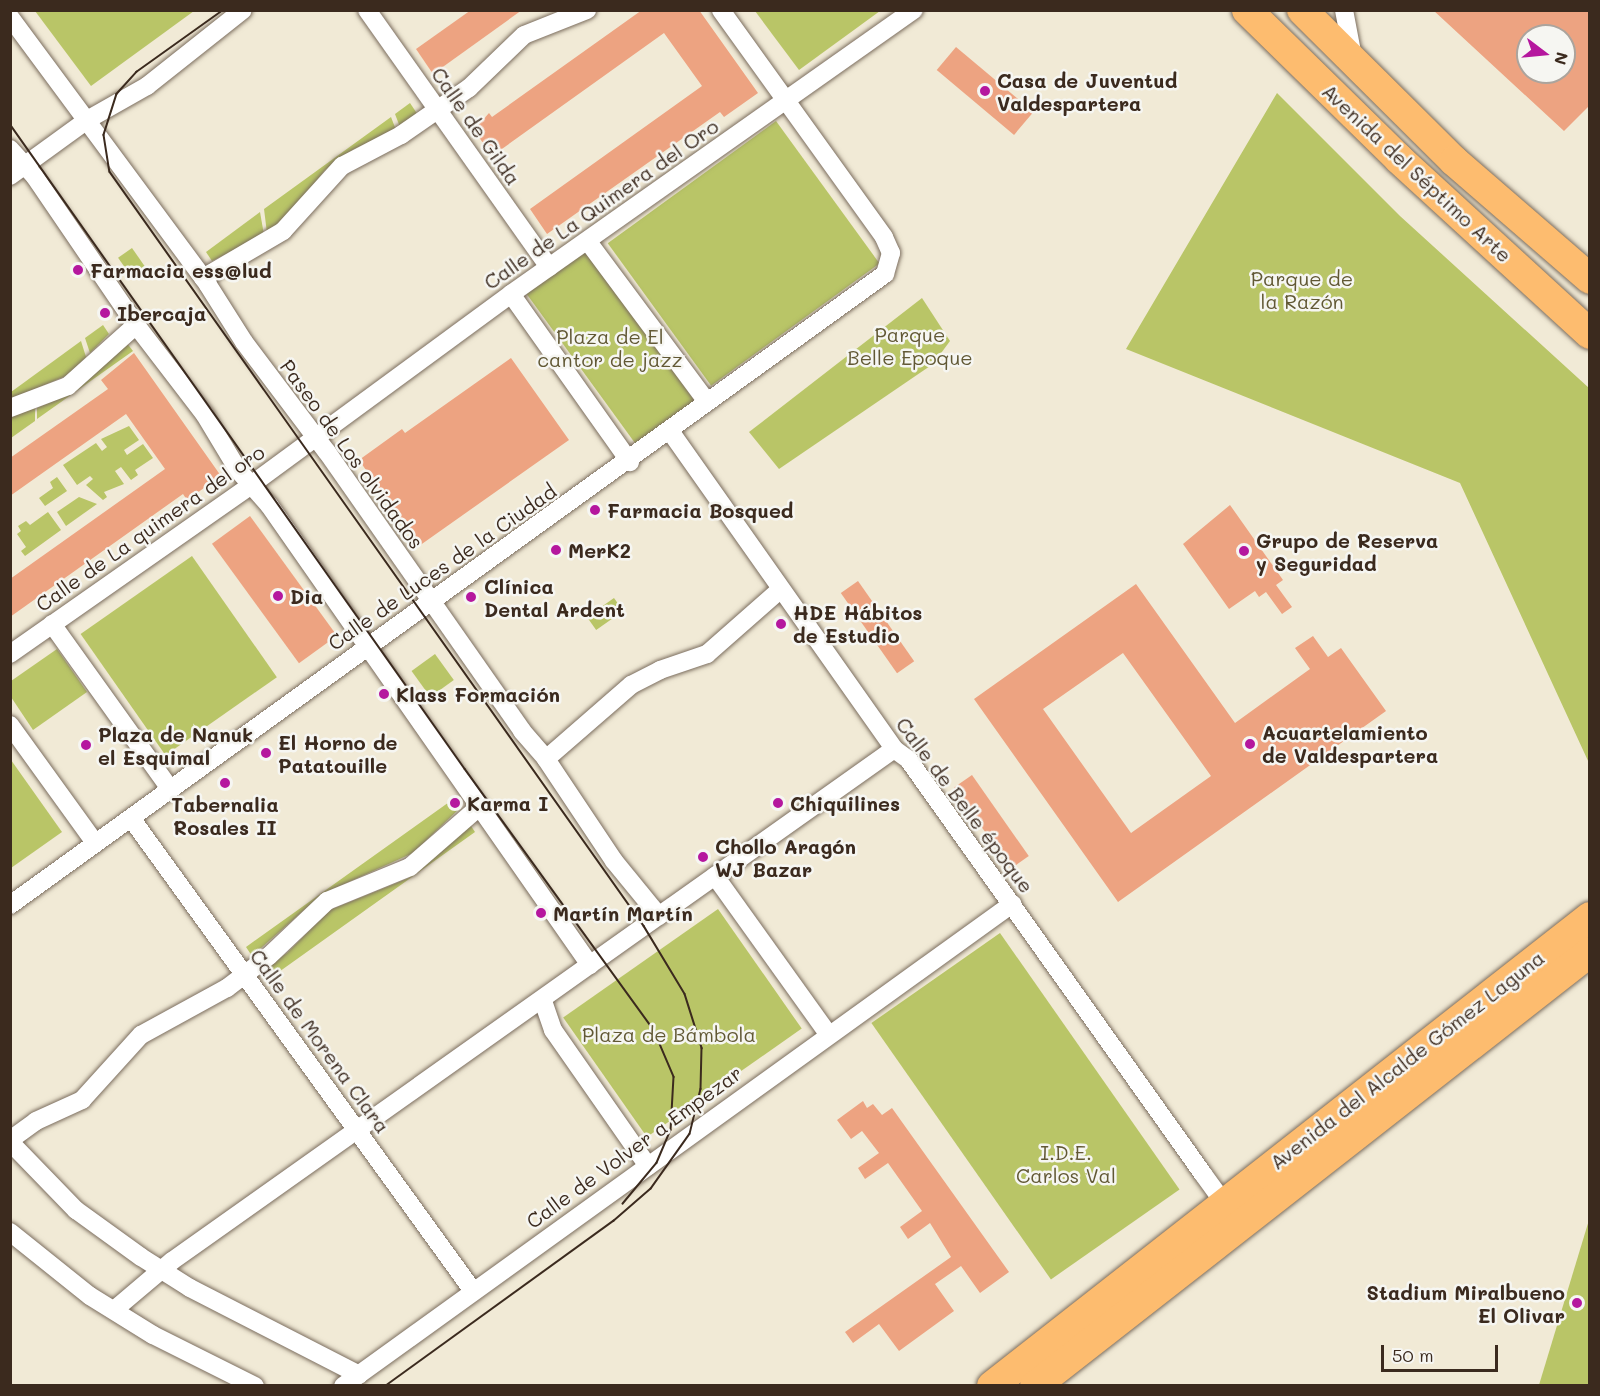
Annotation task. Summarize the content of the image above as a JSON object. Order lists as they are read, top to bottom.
{
  "streets": {
    "main road": ["Avenida del Séptimo Arte", "Avenida del Alcalde Gómez Laguna"],
    "street": [
      "Calle de Gilda",
      "Calle de La Quimera del Oro",
      "Paseo de Los olvidados",
      "Calle de La quimera del oro",
      "Calle de Luces de la Ciudad",
      "Calle de Belle époque",
      "Calle de Morena Clara",
      "Calle de Volver a Empezar"
    ]
  },
  "crossings": [
    ["Calle de Gilda", "Calle de La Quimera del Oro"],
    ["Calle de La Quimera del Oro", "Paseo de Los olvidados"],
    ["Calle de La Quimera del Oro", "Calle de La quimera del oro"],
    ["Calle de La Quimera del Oro", "Calle de Luces de la Ciudad"],
    ["Paseo de Los olvidados", "Calle de La quimera del oro"],
    ["Paseo de Los olvidados", "Calle de Luces de la Ciudad"],
    ["Calle de Luces de la Ciudad", "Calle de Belle époque"],
    ["Calle de Luces de la Ciudad", "Calle de Morena Clara"],
    ["Calle de Belle époque", "Avenida del Alcalde Gómez Laguna"],
    ["Calle de Belle époque", "Calle de Volver a Empezar"],
    ["Calle de Morena Clara", "Calle de Volver a Empezar"]
  ],
  "parks": [
    "Parque de la Razón",
    "Parque Belle Epoque",
    "Plaza de El cantor de jazz",
    "Plaza de Bámbola",
    "I.D.E. Carlos Val"
  ],
  "places": [
    "Casa de Juventud Valdespartera",
    "Farmacia ess@lud",
    "Ibercaja",
    "Farmacia Bosqued",
    "MerK2",
    "Grupo de Reserva y Seguridad",
    "Dia",
    "Clínica Dental Ardent",
    "HDE Hábitos de Estudio",
    "Klass Formación",
    "Acuartelamiento de Valdespartera",
    "Plaza de Nanuk el Esquimal",
    "El Horno de Patatouille",
    "Tabernalia Rosales II",
    "Karma I",
    "Chiquilines",
    "Chollo Aragón WJ Bazar",
    "Martín Martín",
    "Stadium Miralbueno El Olivar"
  ],
  "scale_bar": "50 m",
  "north": "right"
}
